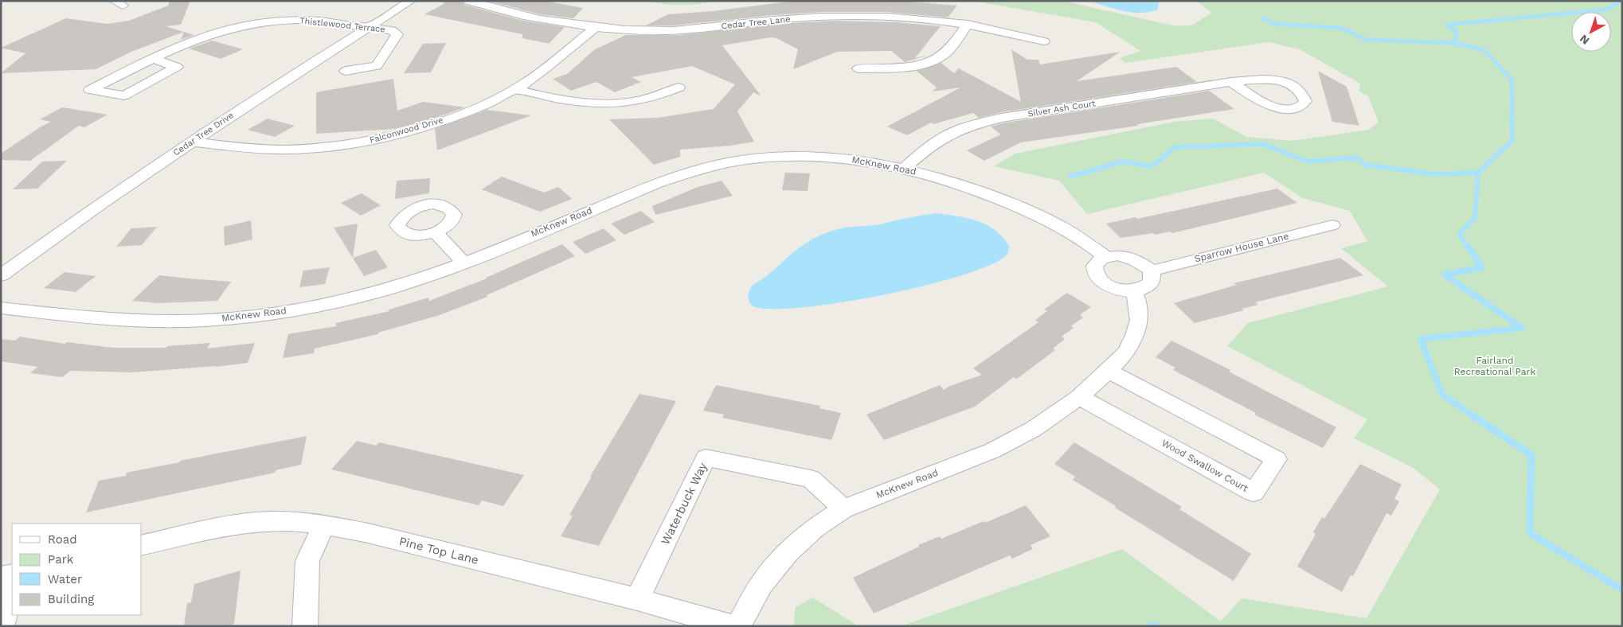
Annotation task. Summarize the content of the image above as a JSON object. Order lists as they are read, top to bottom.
{
  "streets": {
    "street": [
      "Cedar Tree Lane",
      "Thistlewood Terrace",
      "Silver Ash Court",
      "Falconwood Drive",
      "Cedar Tree Drive",
      "McKnew Road",
      "Sparrow House Lane",
      "Wood Swallow Court",
      "Waterbuck Way",
      "Pine Top Lane"
    ]
  },
  "crossings": [
    ["Cedar Tree Lane", "Falconwood Drive"],
    ["Thistlewood Terrace", "Cedar Tree Drive"],
    ["Silver Ash Court", "McKnew Road"],
    ["Falconwood Drive", "Cedar Tree Drive"],
    ["McKnew Road", "Sparrow House Lane"],
    ["McKnew Road", "Wood Swallow Court"],
    ["McKnew Road", "Waterbuck Way"],
    ["Waterbuck Way", "Pine Top Lane"]
  ],
  "parks": ["Fairland Recreational Park"],
  "legend": [
    "Road",
    "Park",
    "Water",
    "Building"
  ],
  "north": "bottom left"
}
